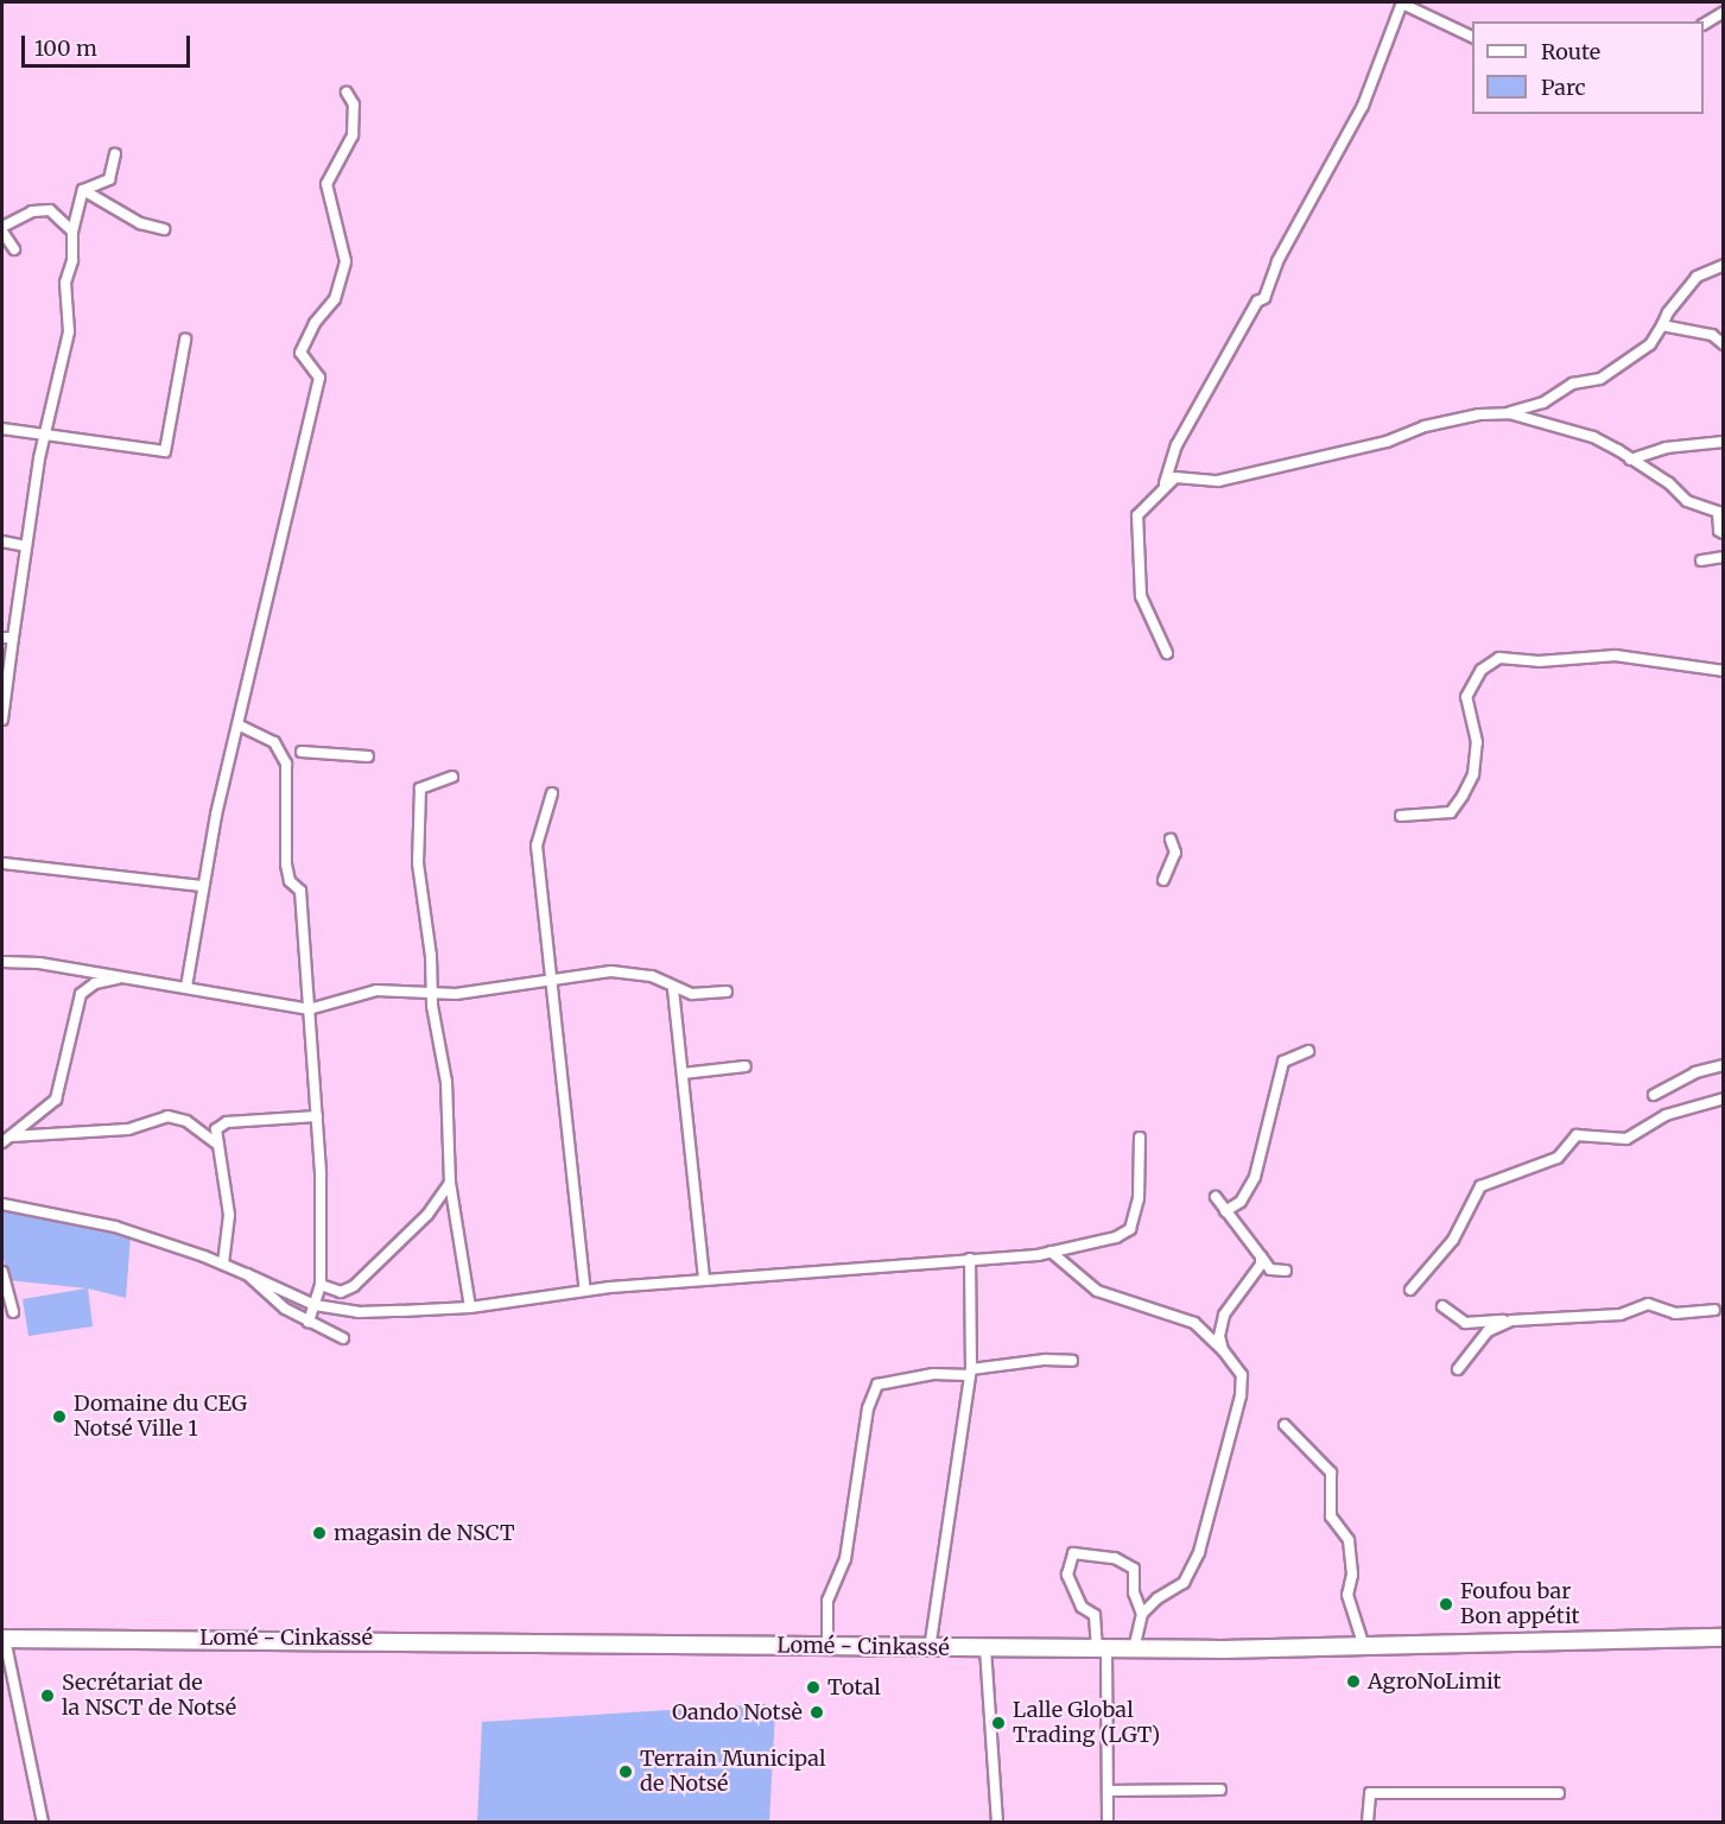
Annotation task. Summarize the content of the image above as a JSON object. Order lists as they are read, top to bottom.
{
  "streets": {
    "highway": ["Lomé - Cinkassé"]
  },
  "places": [
    "Domaine du CEG Notsé Ville 1",
    "magasin de NSCT",
    "Foufou bar Bon appétit",
    "AgroNoLimit",
    "Total",
    "Secrétariat de la NSCT de Notsé",
    "Oando Notsè",
    "Lalle Global Trading (LGT)",
    "Terrain Municipal de Notsé"
  ],
  "legend": ["Route", "Parc"],
  "scale_bar": "100 m"
}
